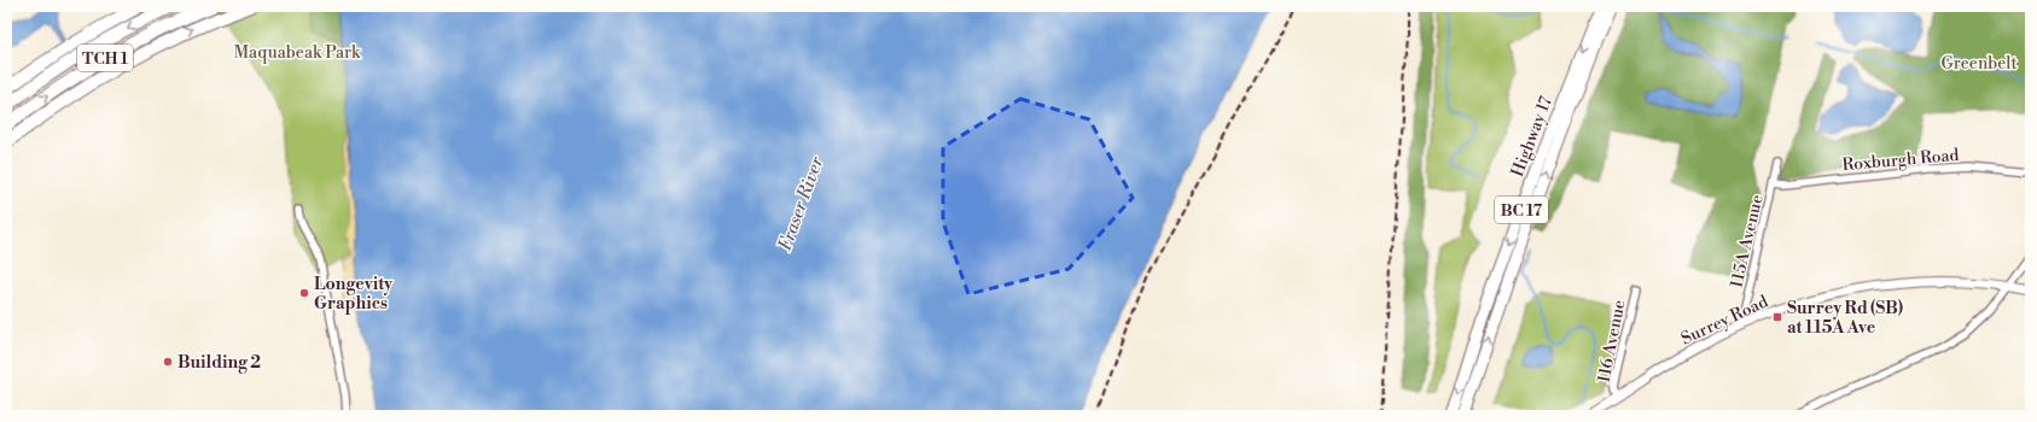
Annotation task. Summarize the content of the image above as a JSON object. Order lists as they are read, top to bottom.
{
  "streets": {
    "highway": ["TCH 1", "Highway 17", "BC 17"],
    "street": [
      "Roxburgh Road",
      "115A Avenue",
      "Surrey Road",
      "116 Avenue"
    ]
  },
  "crossings": [
    ["Roxburgh Road", "115A Avenue"],
    ["115A Avenue", "Surrey Road"],
    ["Surrey Road", "116 Avenue"]
  ],
  "water": ["Fraser River"],
  "parks": ["Maquabeak Park", "Greenbelt"],
  "places": {
    "other": ["Longevity Graphics", "Building 2"],
    "transit": ["Surrey Rd (SB) at 115A Ave"]
  }
}
